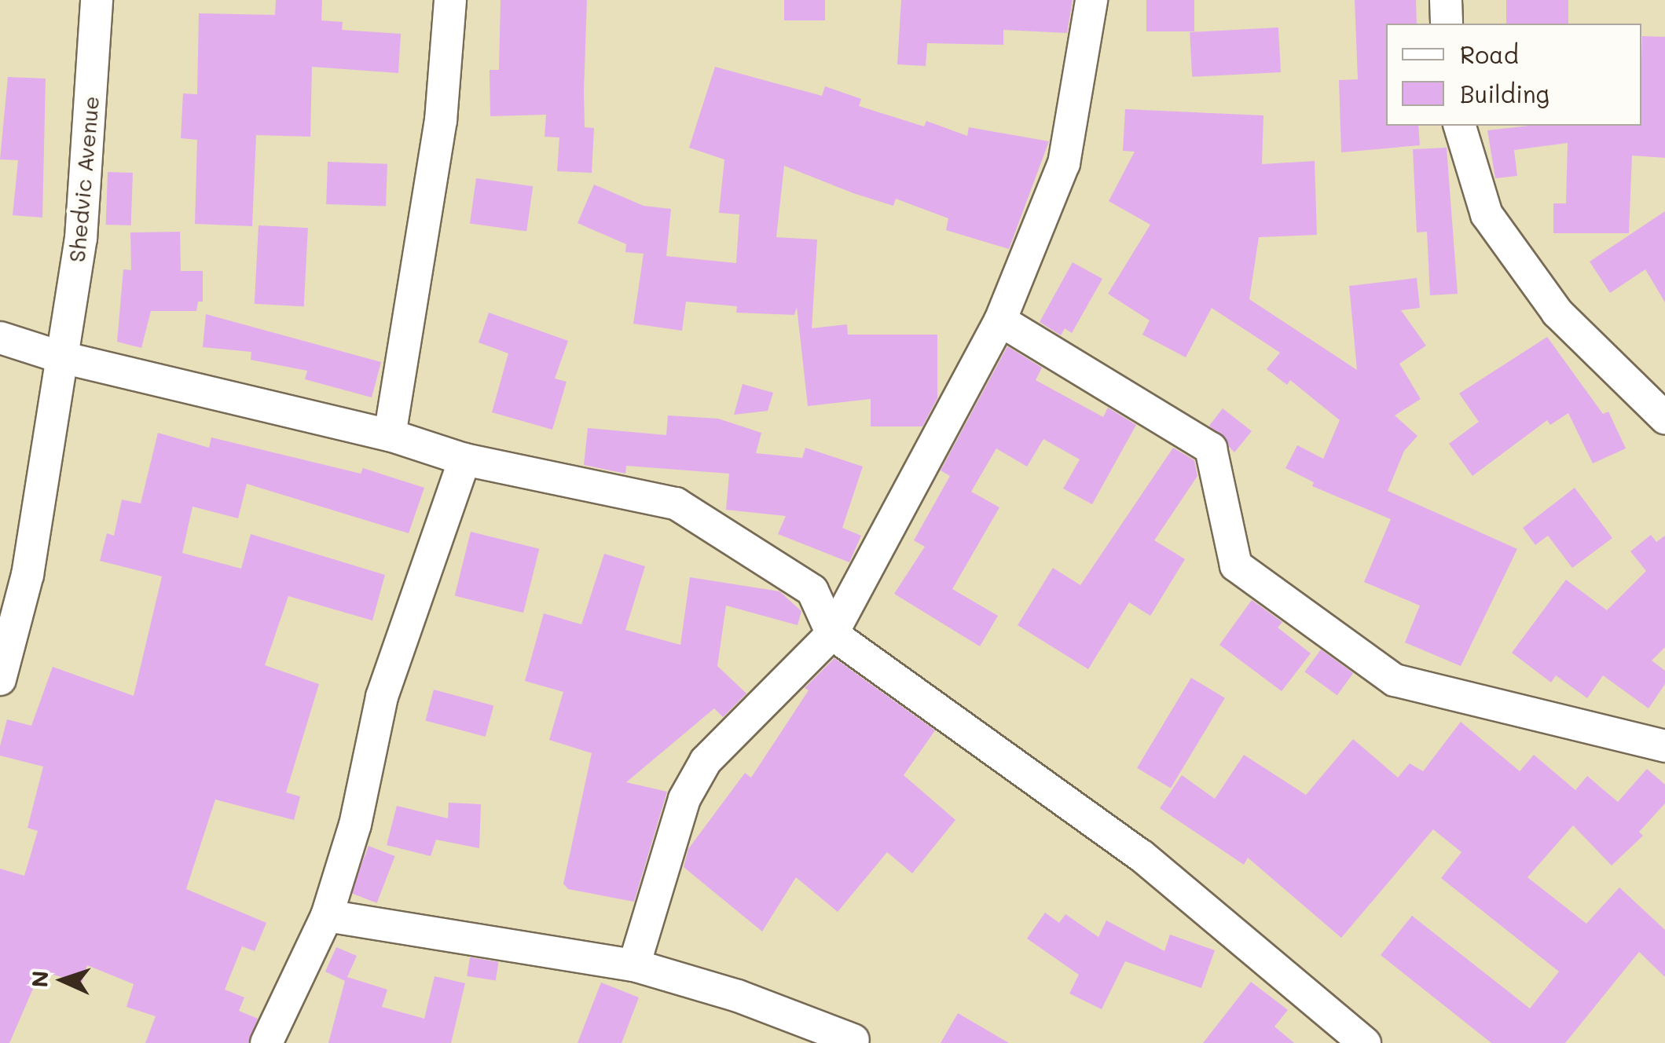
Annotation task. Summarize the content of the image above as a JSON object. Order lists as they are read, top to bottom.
{
  "streets": {
    "street": ["Shedvic Avenue"]
  },
  "legend": ["Road", "Building"],
  "north": "left"
}
